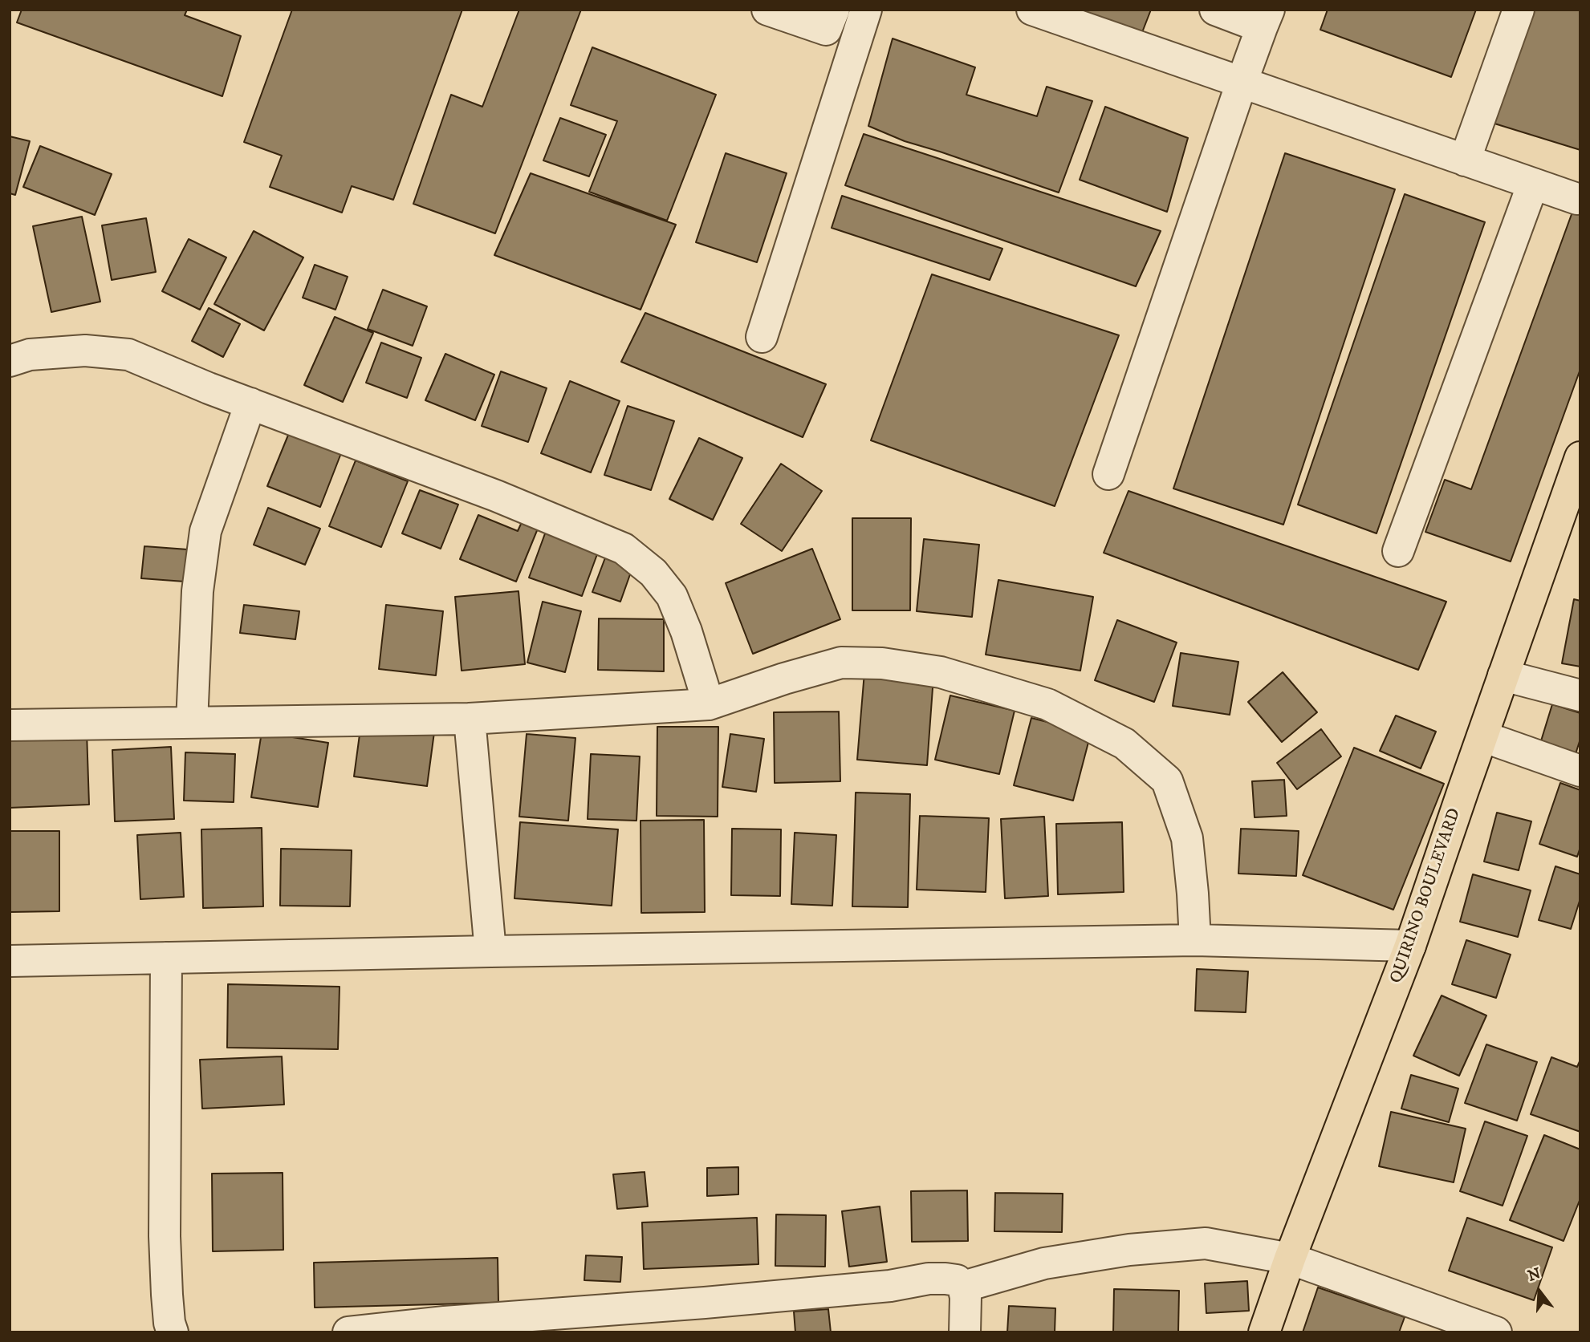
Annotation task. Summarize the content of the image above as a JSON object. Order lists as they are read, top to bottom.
{
  "streets": {
    "main road": ["QUIRINO BOULEVARD"]
  },
  "north": "top"
}
